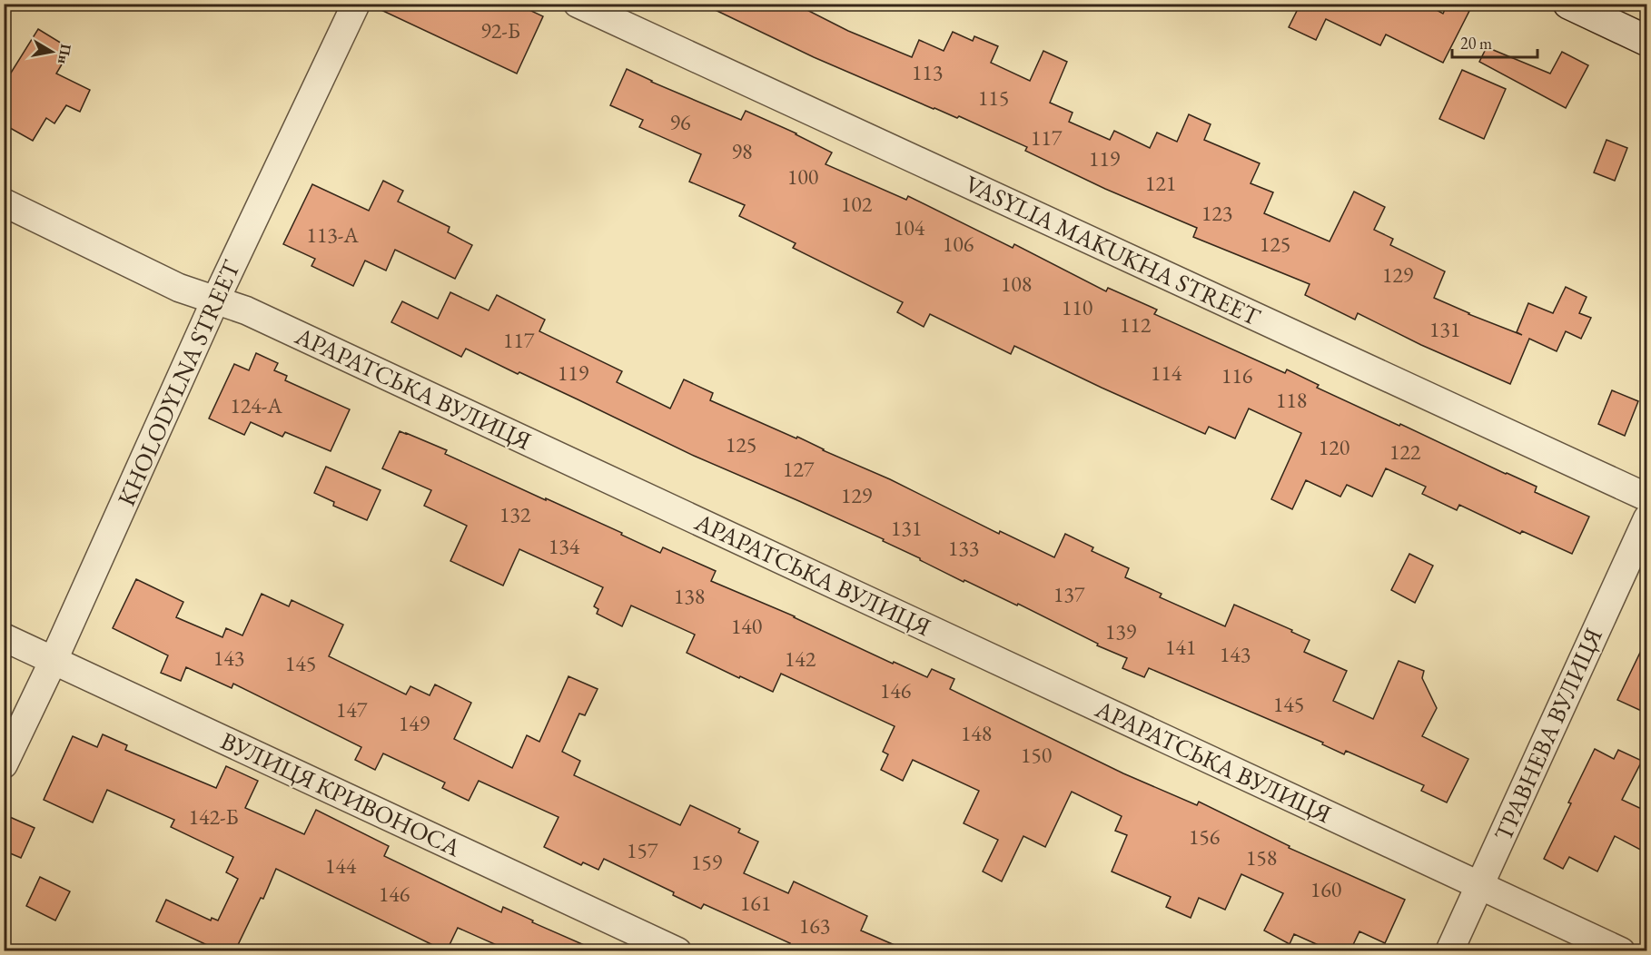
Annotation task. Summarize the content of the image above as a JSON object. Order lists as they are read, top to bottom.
{
  "streets": {
    "street": [
      "VASYLIA MAKUKHA STREET",
      "KHOLODYLNA STREET",
      "АРАРАТСЬКА ВУЛИЦЯ",
      "ТРАВНЕВА ВУЛИЦЯ",
      "ВУЛИЦЯ КРИВОНОСА"
    ]
  },
  "crossings": [
    ["KHOLODYLNA STREET", "АРАРАТСЬКА ВУЛИЦЯ"],
    ["KHOLODYLNA STREET", "ВУЛИЦЯ КРИВОНОСА"],
    ["АРАРАТСЬКА ВУЛИЦЯ", "ТРАВНЕВА ВУЛИЦЯ"]
  ],
  "house_numbers": [
    "92-Б",
    "113",
    "115",
    "96",
    "117",
    "98",
    "119",
    "100",
    "121",
    "102",
    "123",
    "104",
    "113-А",
    "106",
    "125",
    "129",
    "108",
    "110",
    "112",
    "131",
    "117",
    "119",
    "114",
    "116",
    "118",
    "124-А",
    "125",
    "120",
    "122",
    "127",
    "129",
    "132",
    "131",
    "134",
    "133",
    "137",
    "138",
    "140",
    "139",
    "141",
    "143",
    "143",
    "142",
    "145",
    "146",
    "145",
    "147",
    "149",
    "148",
    "150",
    "142-Б",
    "156",
    "157",
    "158",
    "159",
    "144",
    "160",
    "146",
    "161",
    "163"
  ],
  "scale_bar": "20 m",
  "north": "right"
}
